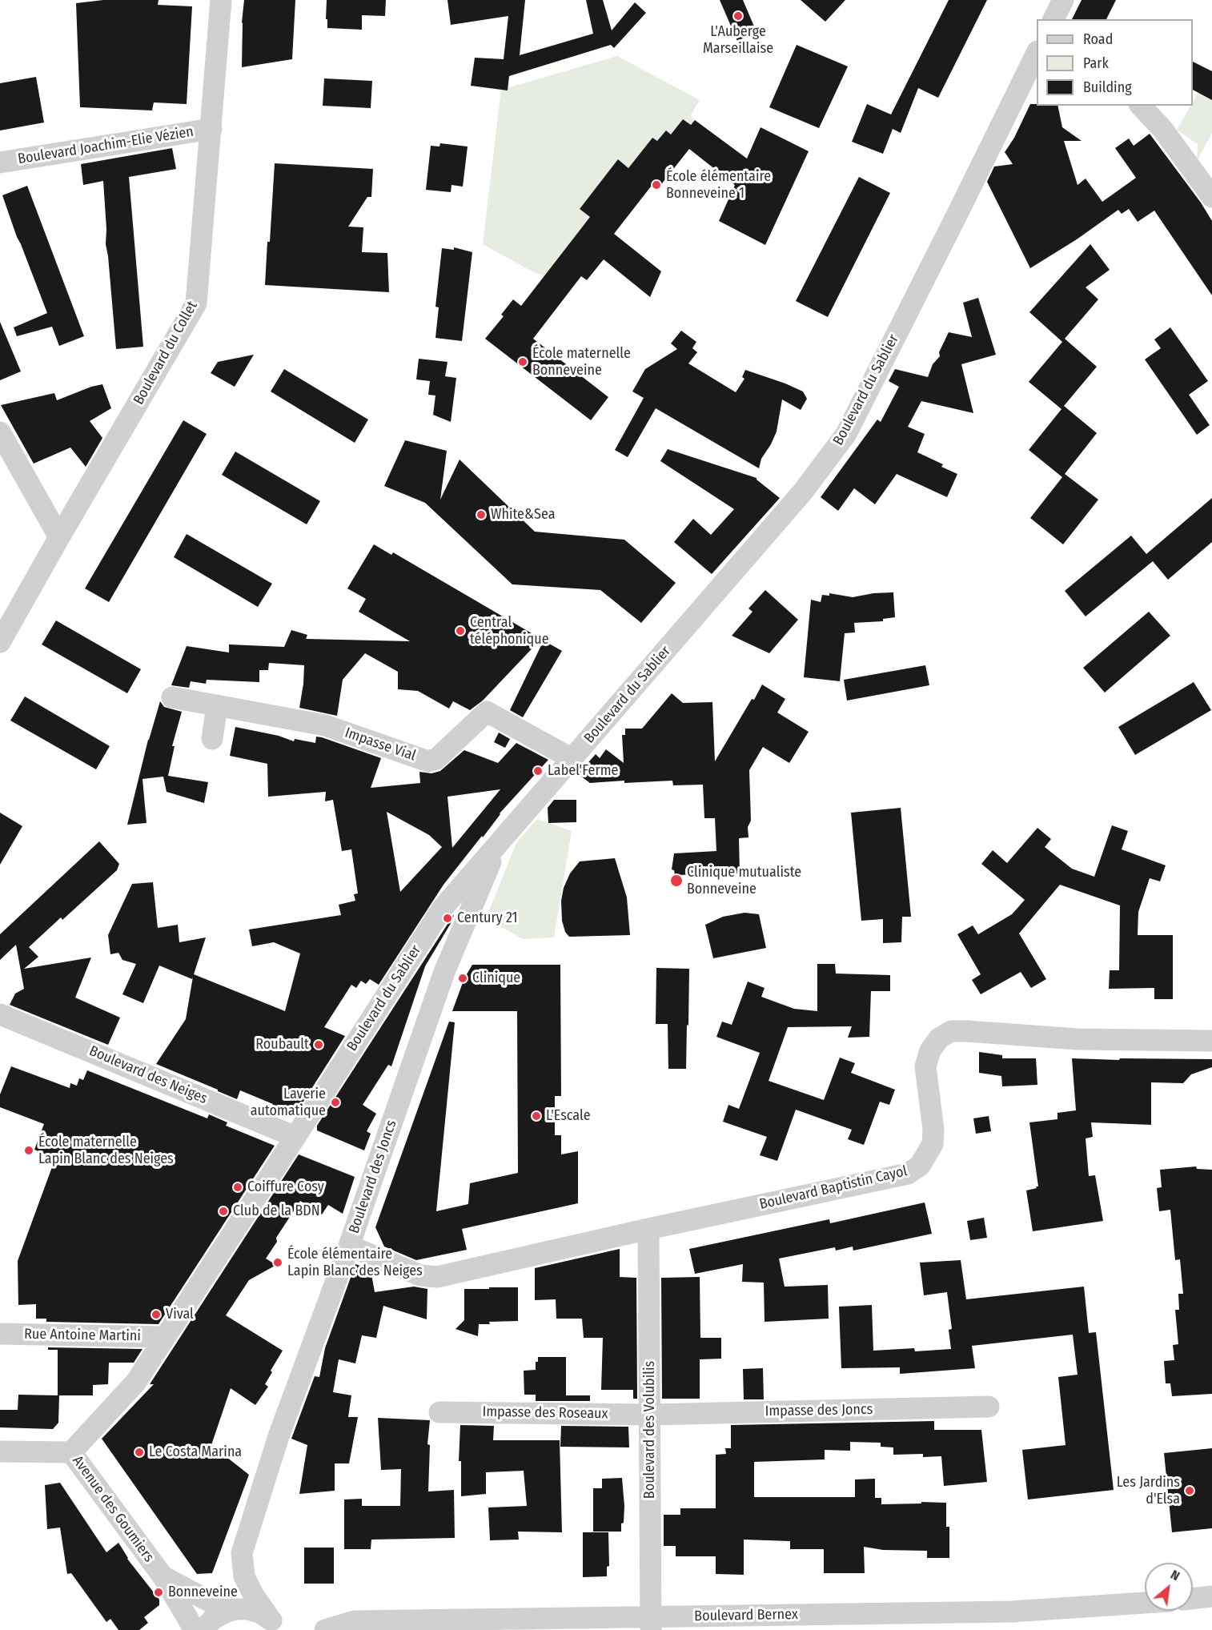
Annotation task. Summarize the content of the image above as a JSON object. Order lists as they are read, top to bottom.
{
  "streets": {
    "street": [
      "Boulevard Joachim-Elie Vézien",
      "Boulevard du Collet",
      "Boulevard du Sablier",
      "Impasse Vial",
      "Boulevard des Neiges",
      "Boulevard des Joncs",
      "Boulevard Baptistin Cayol",
      "Rue Antoine Martini",
      "Impasse des Joncs",
      "Impasse des Roseaux",
      "Boulevard des Volubilis",
      "Avenue des Goumiers",
      "Boulevard Bernex"
    ]
  },
  "crossings": [
    ["Boulevard Joachim-Elie Vézien", "Boulevard du Collet"],
    ["Boulevard du Sablier", "Impasse Vial"],
    ["Boulevard du Sablier", "Boulevard des Neiges"],
    ["Boulevard du Sablier", "Boulevard des Joncs"],
    ["Boulevard du Sablier", "Rue Antoine Martini"],
    ["Boulevard du Sablier", "Avenue des Goumiers"],
    ["Boulevard des Joncs", "Boulevard Baptistin Cayol"],
    ["Boulevard des Joncs", "Avenue des Goumiers"],
    ["Boulevard Baptistin Cayol", "Boulevard des Volubilis"],
    ["Impasse des Joncs", "Impasse des Roseaux"],
    ["Impasse des Joncs", "Boulevard des Volubilis"],
    ["Impasse des Roseaux", "Boulevard des Volubilis"],
    ["Boulevard des Volubilis", "Boulevard Bernex"]
  ],
  "places": [
    "L'Auberge Marseillaise",
    "École élémentaire Bonneveine 1",
    "École maternelle Bonneveine",
    "White&Sea",
    "Central téléphonique",
    "Label'Ferme",
    "Clinique mutualiste Bonneveine",
    "Century 21",
    "Clinique",
    "Roubault",
    "Laverie automatique",
    "L'Escale",
    "École maternelle Lapin Blanc des Neiges",
    "Coiffure Cosy",
    "Club de la BDN",
    "École élémentaire Lapin Blanc des Neiges",
    "Vival",
    "Le Costa Marina",
    "Les Jardins d'Elsa",
    "Bonneveine"
  ],
  "legend": ["Road", "Park", "Building"],
  "north": "top right"
}
